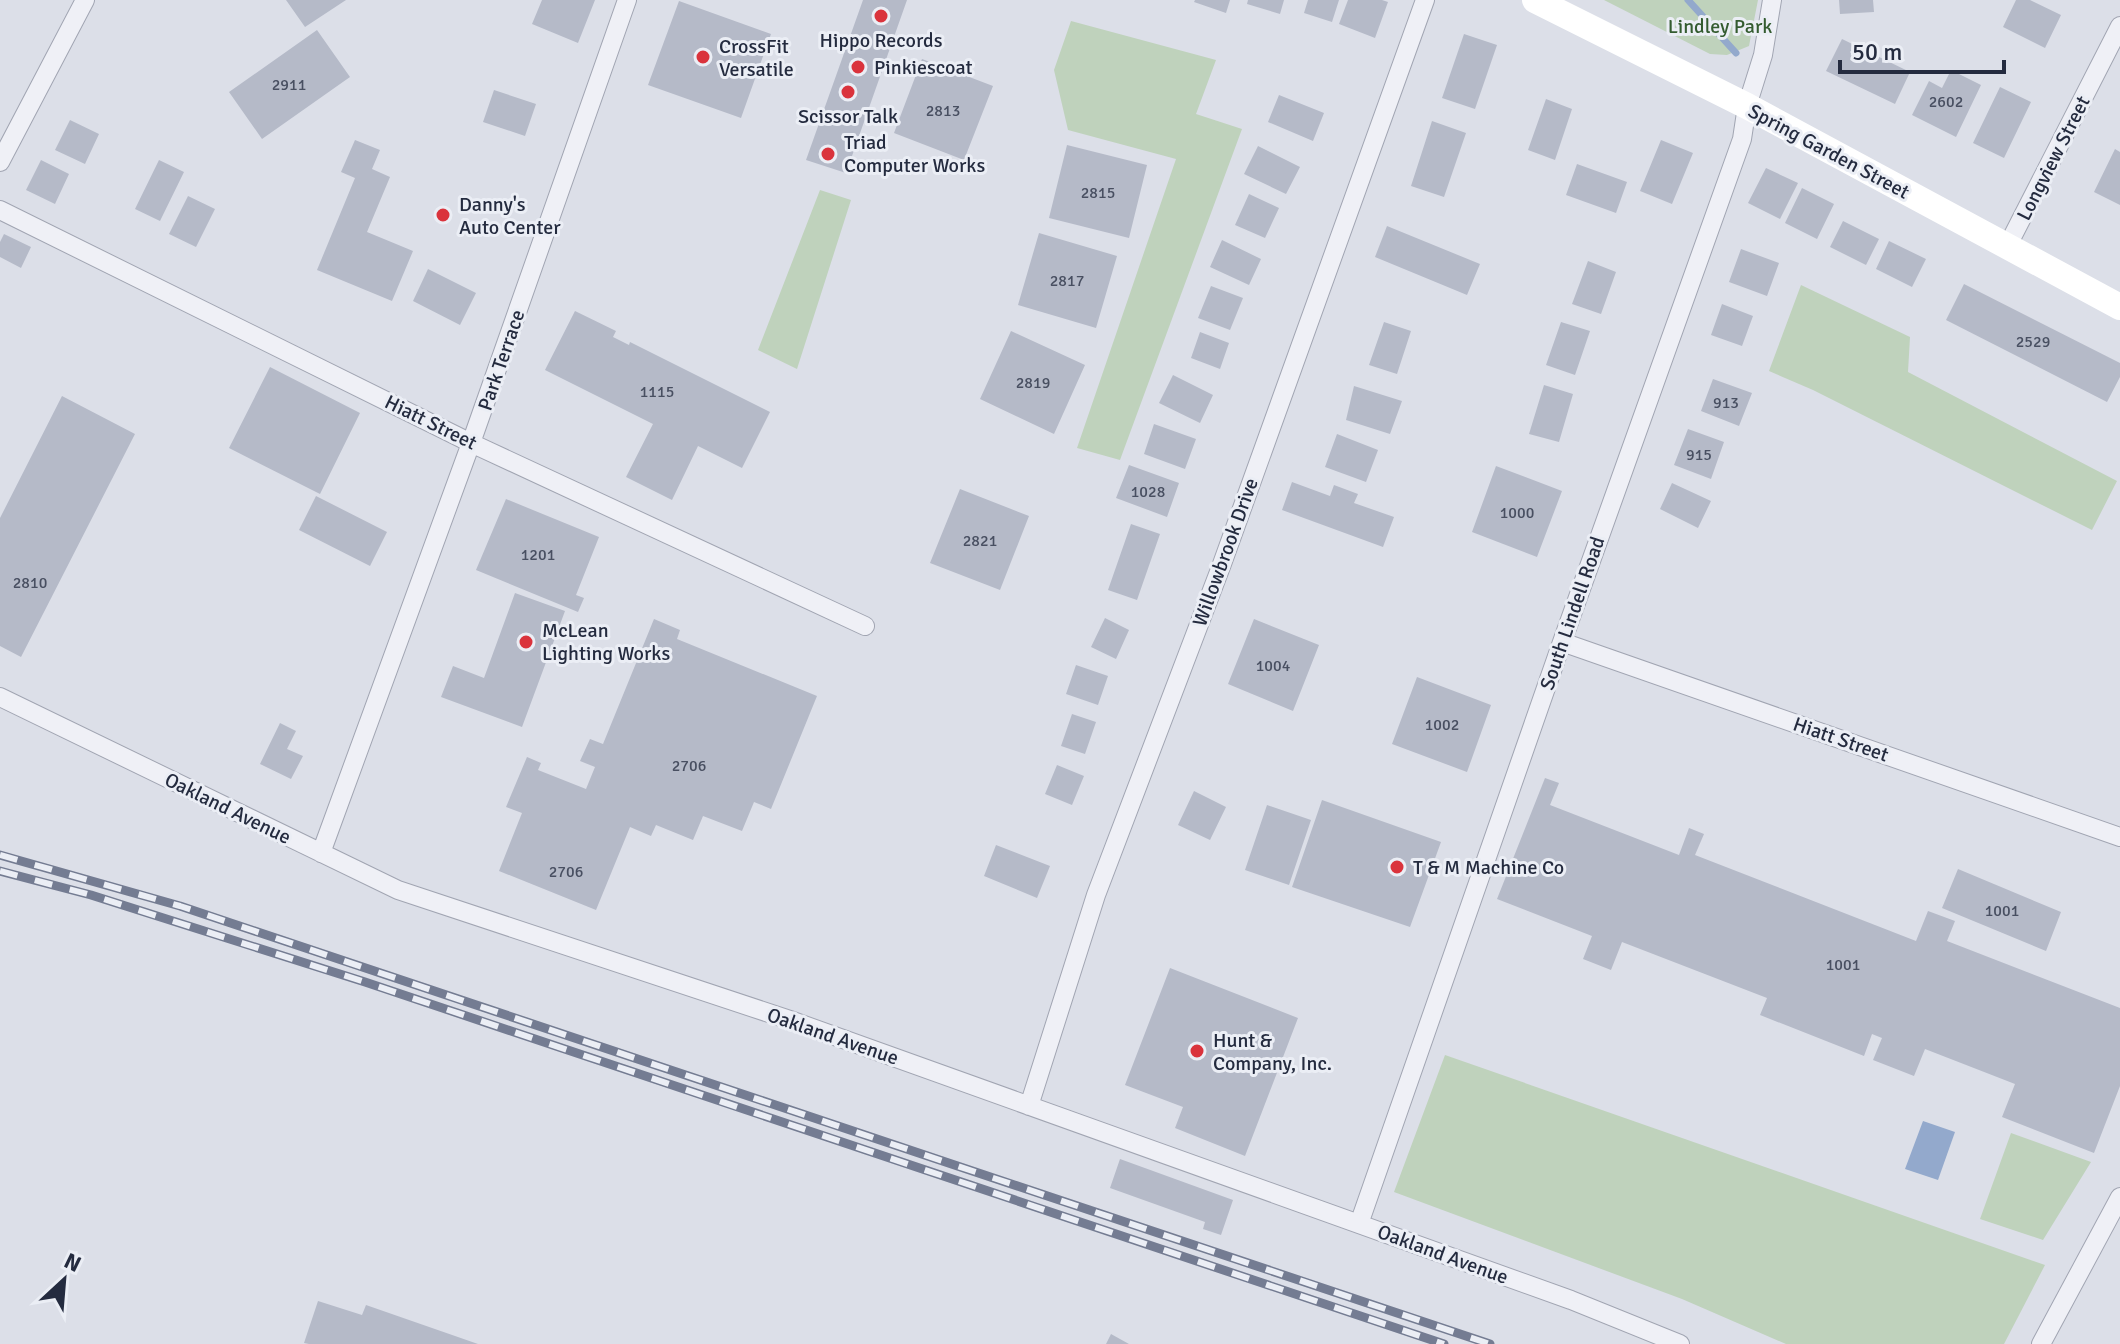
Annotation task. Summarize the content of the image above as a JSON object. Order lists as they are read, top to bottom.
{
  "streets": {
    "main road": ["Spring Garden Street"],
    "street": [
      "Longview Street",
      "Park Terrace",
      "Hiatt Street",
      "Willowbrook Drive",
      "South Lindell Road",
      "Oakland Avenue"
    ]
  },
  "crossings": [
    ["Spring Garden Street", "Longview Street"],
    ["Spring Garden Street", "South Lindell Road"],
    ["Park Terrace", "Hiatt Street"],
    ["Park Terrace", "Oakland Avenue"],
    ["Hiatt Street", "South Lindell Road"],
    ["Willowbrook Drive", "Oakland Avenue"],
    ["South Lindell Road", "Oakland Avenue"]
  ],
  "parks": ["Lindley Park"],
  "places": [
    "Hippo Records",
    "CrossFit Versatile",
    "Pinkiescoat",
    "Scissor Talk",
    "Triad Computer Works",
    "Danny's Auto Center",
    "McLean Lighting Works",
    "T & M Machine Co",
    "Hunt & Company, Inc."
  ],
  "house_numbers": [
    "2911",
    "2602",
    "2813",
    "2815",
    "2817",
    "2529",
    "2819",
    "1115",
    "913",
    "915",
    "1028",
    "1000",
    "2821",
    "1201",
    "2810",
    "1004",
    "1002",
    "2706",
    "2706",
    "1001",
    "1001"
  ],
  "scale_bar": "50 m",
  "north": "top right"
}
